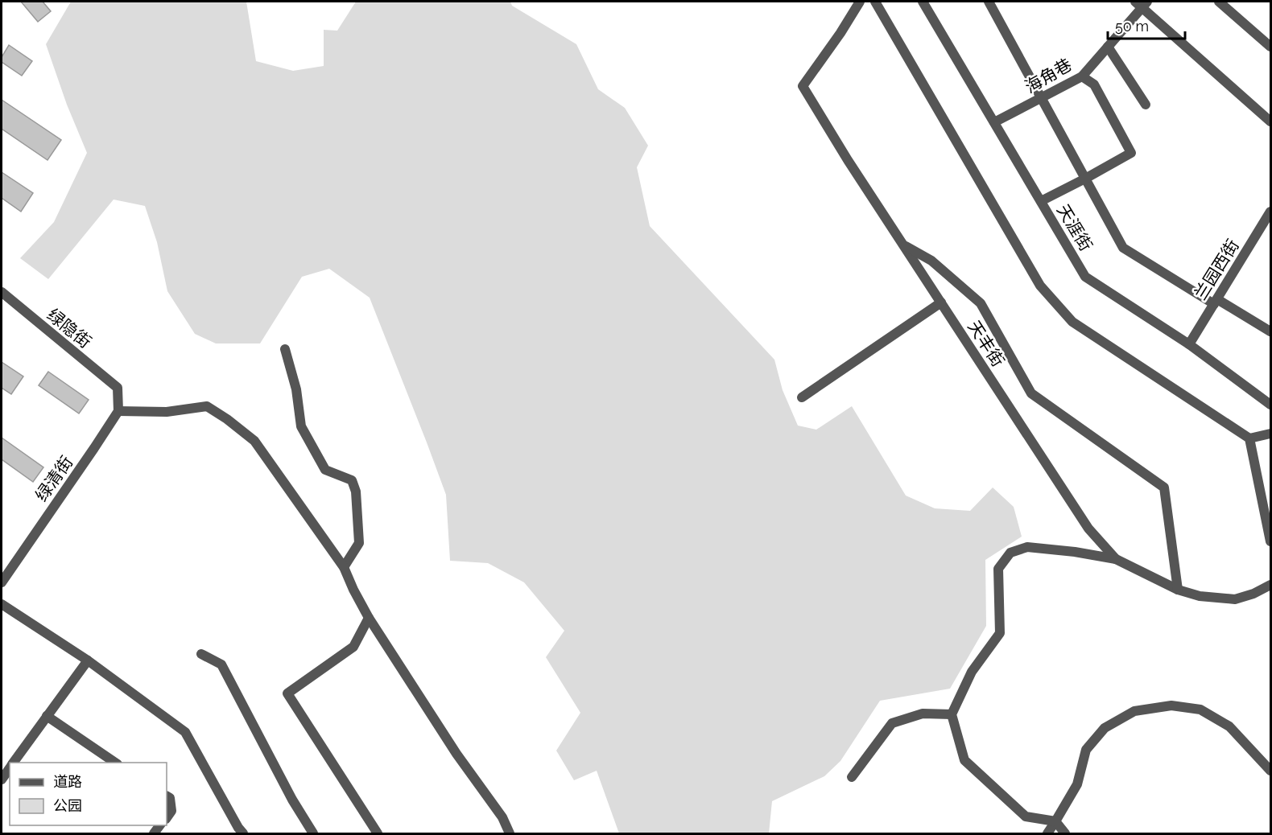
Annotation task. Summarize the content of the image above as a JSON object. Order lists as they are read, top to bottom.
{
  "streets": {
    "street": [
      "海角巷",
      "天涯街",
      "兰园西街",
      "绿隐街",
      "天丰街",
      "绿清街"
    ]
  },
  "crossings": [
    ["海角巷", "天涯街"],
    ["天涯街", "兰园西街"],
    ["绿隐街", "绿清街"]
  ],
  "legend": ["道路", "公园"],
  "scale_bar": "50 m"
}
